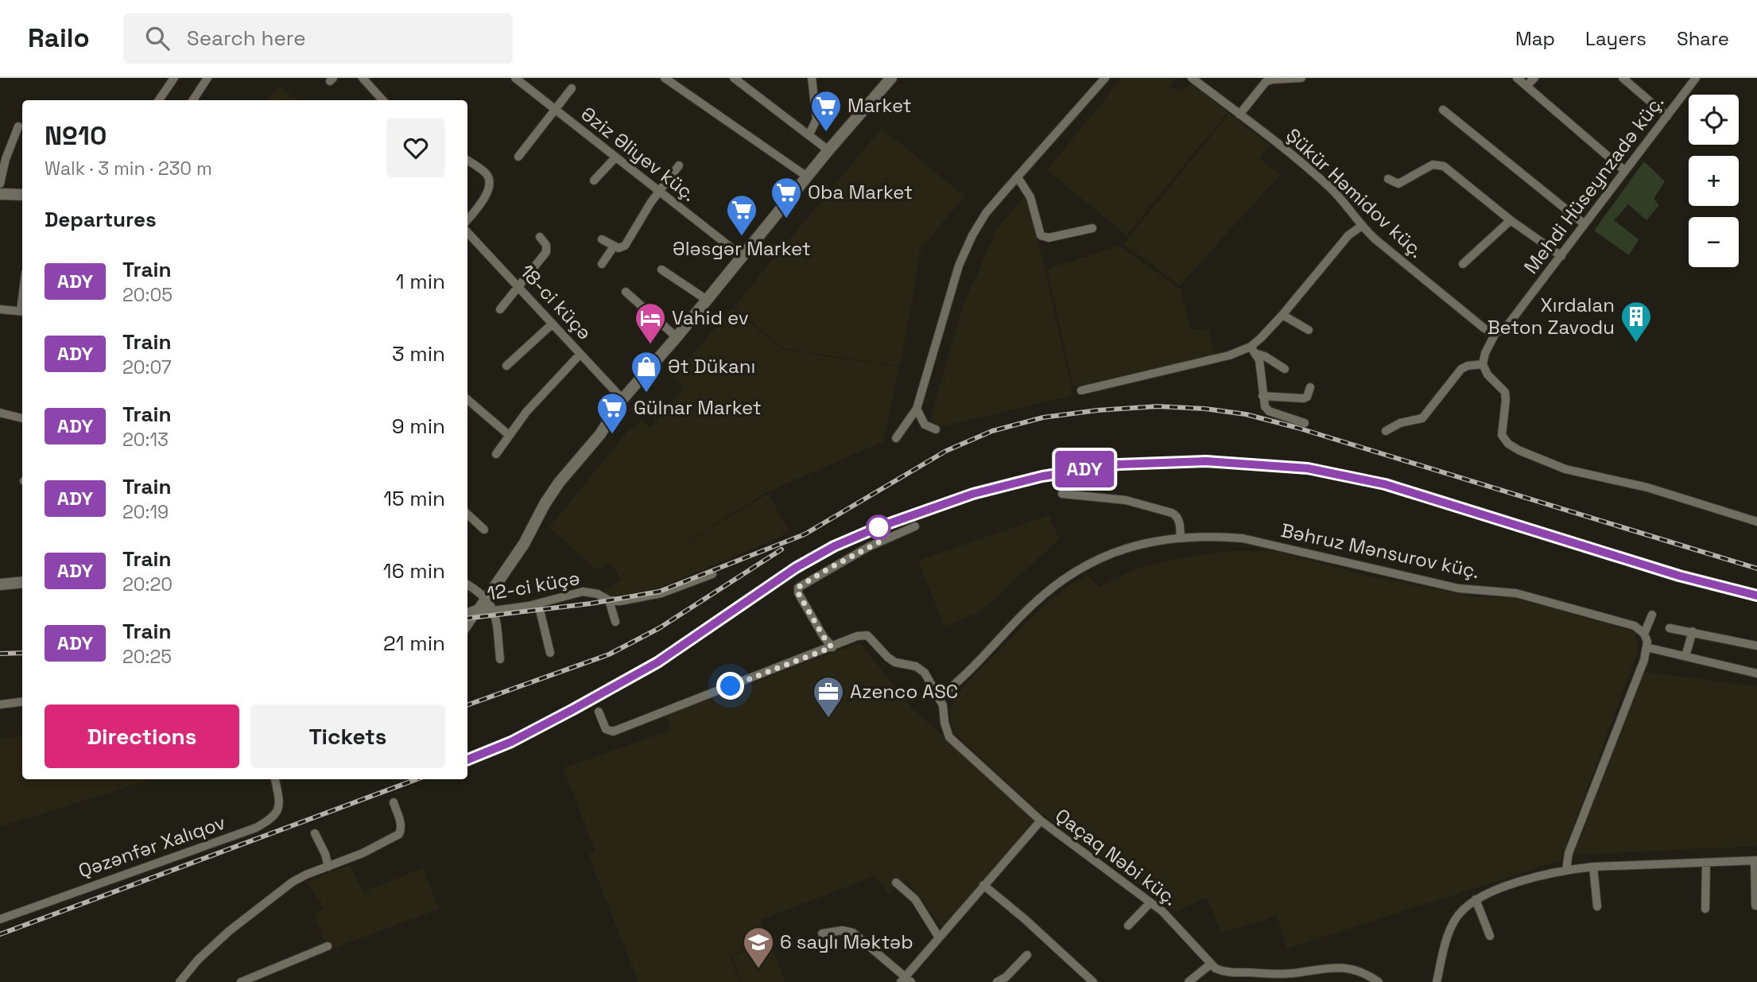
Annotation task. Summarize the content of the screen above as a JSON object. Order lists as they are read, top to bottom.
{
  "streets": {
    "street": [
      "Əziz Əliyev küç.",
      "Mehdi Hüseynzadə küç.",
      "Şükür Həmidov küç.",
      "18-ci küçə",
      "Bəhruz Mənsurov küç.",
      "12-ci küçə",
      "Qəzənfər Xalıqov",
      "Qaçaq Nəbi küç."
    ]
  },
  "crossings": [
    ["Mehdi Hüseynzadə küç.", "Şükür Həmidov küç."],
    ["Bəhruz Mənsurov küç.", "Qaçaq Nəbi küç."]
  ],
  "places": {
    "supermarket": [
      "Market",
      "Oba Market",
      "Ələsgər Market",
      "Gülnar Market"
    ],
    "building": ["Xırdalan Beton Zavodu"],
    "hotel": ["Vahid ev"],
    "shop": ["Ət Dükanı"],
    "office": ["Azenco ASC"],
    "school or university": ["6 saylı Məktəb"]
  },
  "page": {
    "header": "Railo",
    "search": "Search here",
    "nav": ["Map", "Layers", "Share"],
    "on_map": "ADY",
    "map_buttons": ["+", "−"],
    "heading": [
      ["№10", "Walk · 3 min · 230 m"],
      "Departures"
    ],
    "list": [
      {
        "mark": "ADY",
        "name": "Train",
        "note": "20:05",
        "value": "1 min"
      },
      {
        "mark": "ADY",
        "name": "Train",
        "note": "20:07",
        "value": "3 min"
      },
      {
        "mark": "ADY",
        "name": "Train",
        "note": "20:13",
        "value": "9 min"
      },
      {
        "mark": "ADY",
        "name": "Train",
        "note": "20:19",
        "value": "15 min"
      },
      {
        "mark": "ADY",
        "name": "Train",
        "note": "20:20",
        "value": "16 min"
      },
      {
        "mark": "ADY",
        "name": "Train",
        "note": "20:25",
        "value": "21 min"
      }
    ],
    "buttons": ["Directions", "Tickets"]
  }
}
